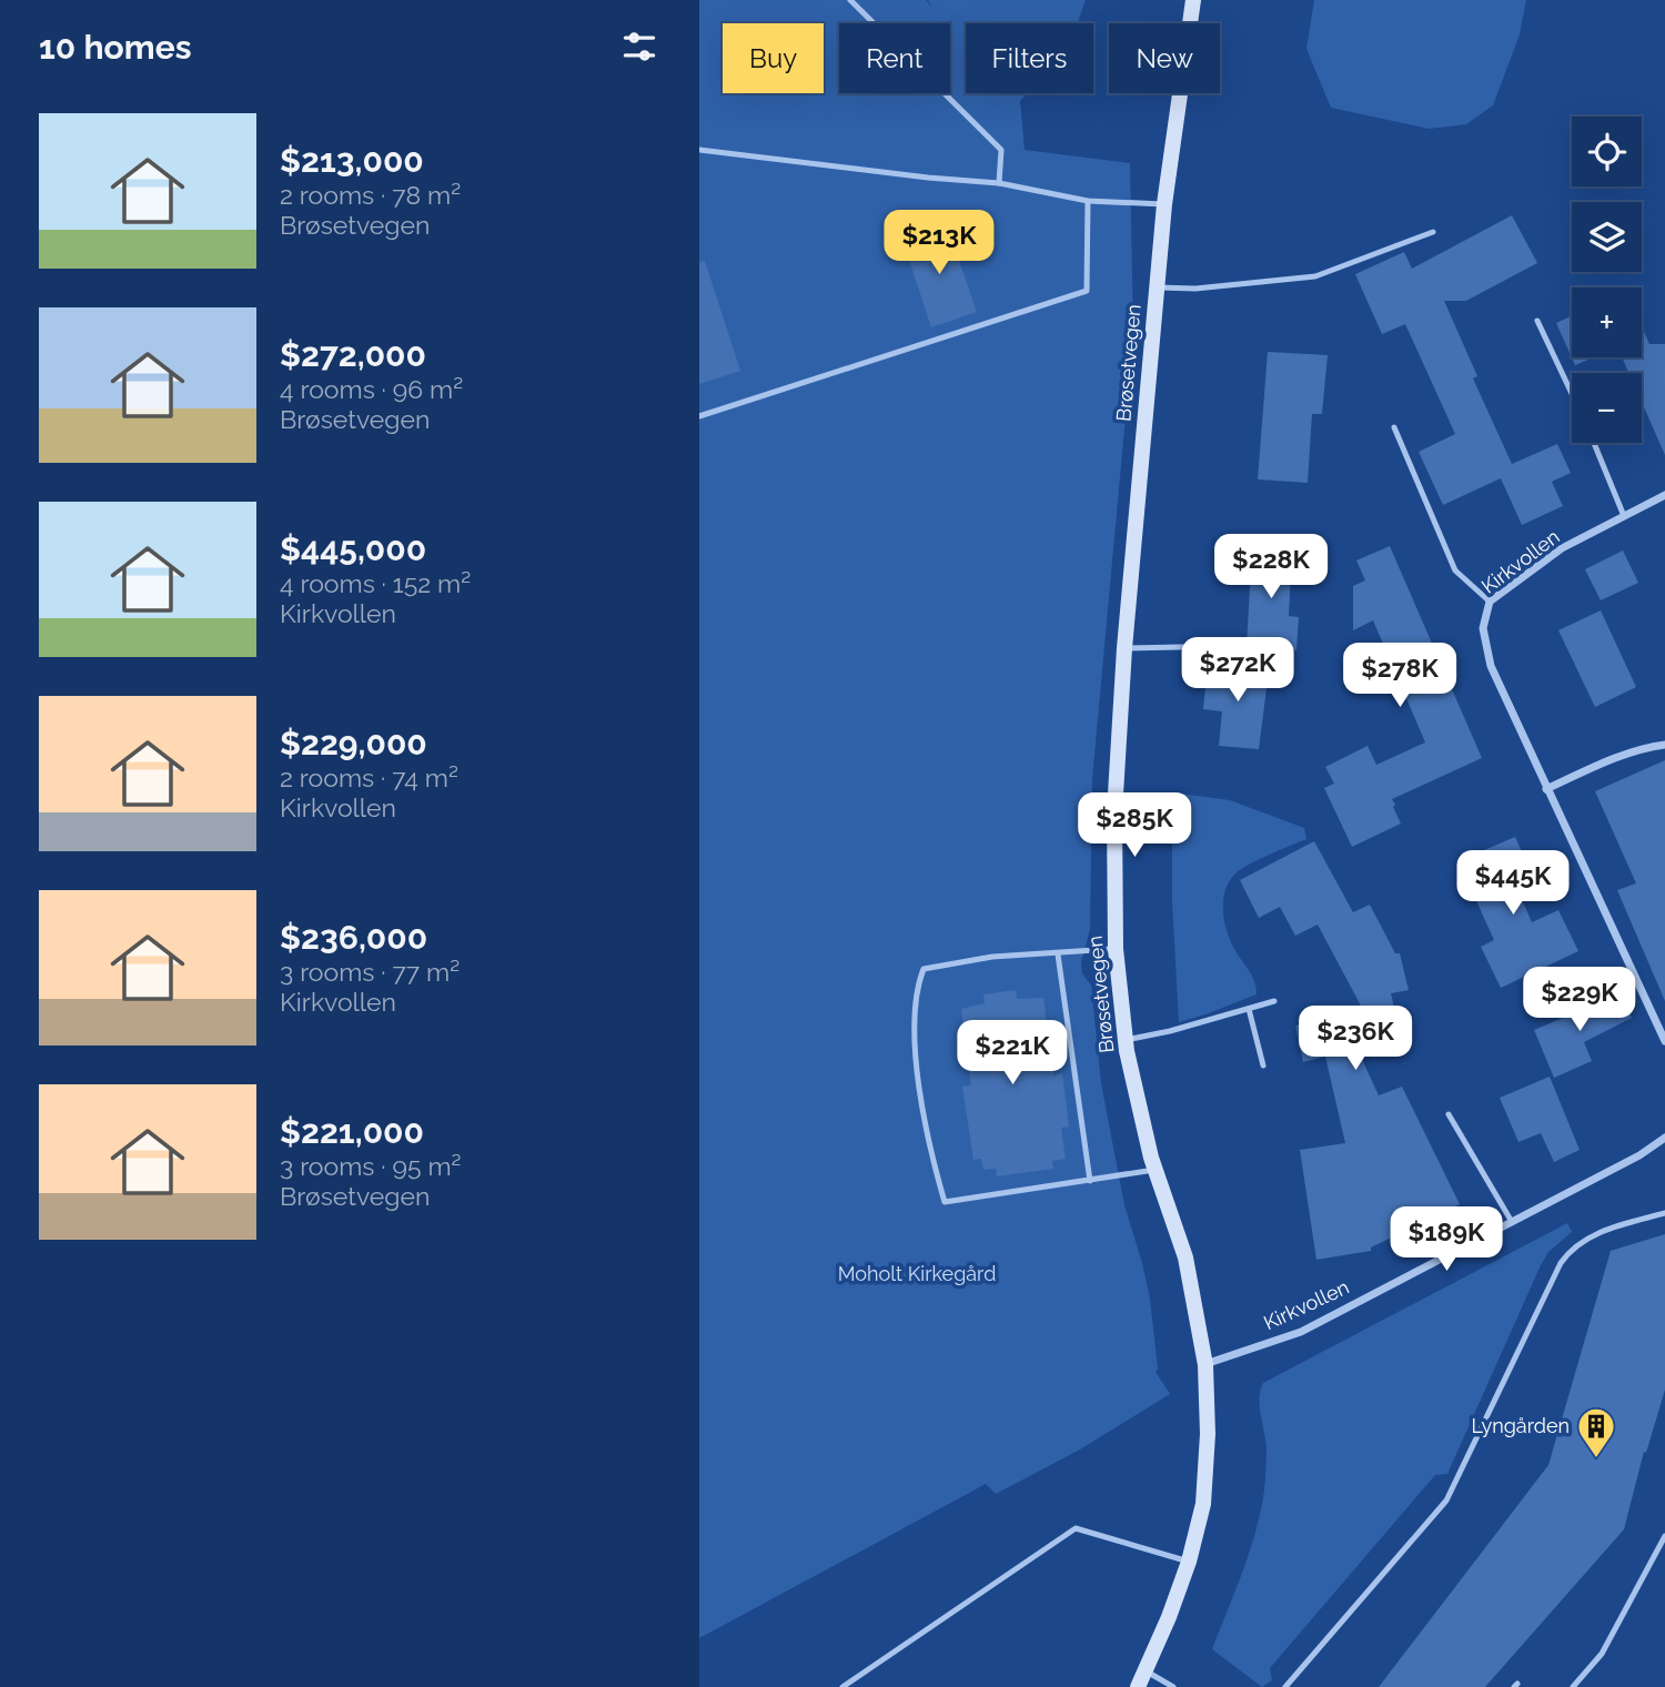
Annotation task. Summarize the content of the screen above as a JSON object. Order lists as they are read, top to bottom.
{
  "streets": {
    "street": ["Brøsetvegen", "Kirkvollen"]
  },
  "crossings": [
    ["Brøsetvegen", "Kirkvollen"]
  ],
  "parks": ["Moholt Kirkegård"],
  "places": {
    "building": ["Lyngården"]
  },
  "page": {
    "heading": "10 homes",
    "chip": [
      "Buy",
      "Rent",
      "Filters",
      "New"
    ],
    "list": [
      {
        "name": "$213,000",
        "note": "2 rooms · 78 m² · Brøsetvegen"
      },
      {
        "name": "$272,000",
        "note": "4 rooms · 96 m² · Brøsetvegen"
      },
      {
        "name": "$445,000",
        "note": "4 rooms · 152 m² · Kirkvollen"
      },
      {
        "name": "$229,000",
        "note": "2 rooms · 74 m² · Kirkvollen"
      },
      {
        "name": "$236,000",
        "note": "3 rooms · 77 m² · Kirkvollen"
      },
      {
        "name": "$221,000",
        "note": "3 rooms · 95 m² · Brøsetvegen"
      }
    ],
    "map_buttons": ["+", "−"],
    "price": [
      "$213K",
      "$228K",
      "$272K",
      "$278K",
      "$285K",
      "$445K",
      "$229K",
      "$236K",
      "$221K",
      "$189K"
    ]
  }
}
